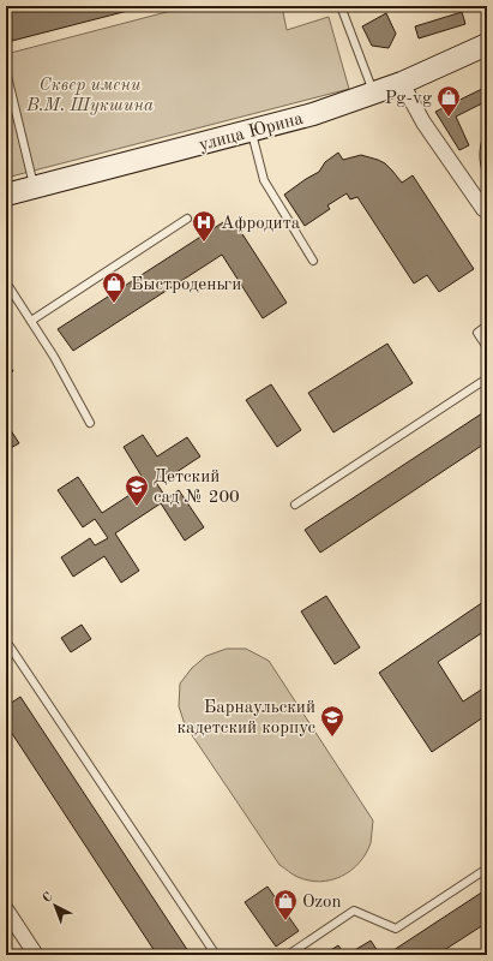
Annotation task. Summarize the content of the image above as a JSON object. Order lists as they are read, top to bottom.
{
  "streets": {
    "street": ["улица Юрина"]
  },
  "parks": ["Сквер имени В.М. Шукшина"],
  "places": {
    "shop": ["Pg-vg", "Быстроденьги", "Ozon"],
    "hospital": ["Афродита"],
    "school or university": ["Детский сад № 200", "Барнаульский кадетский корпус"]
  },
  "north": "top left"
}
